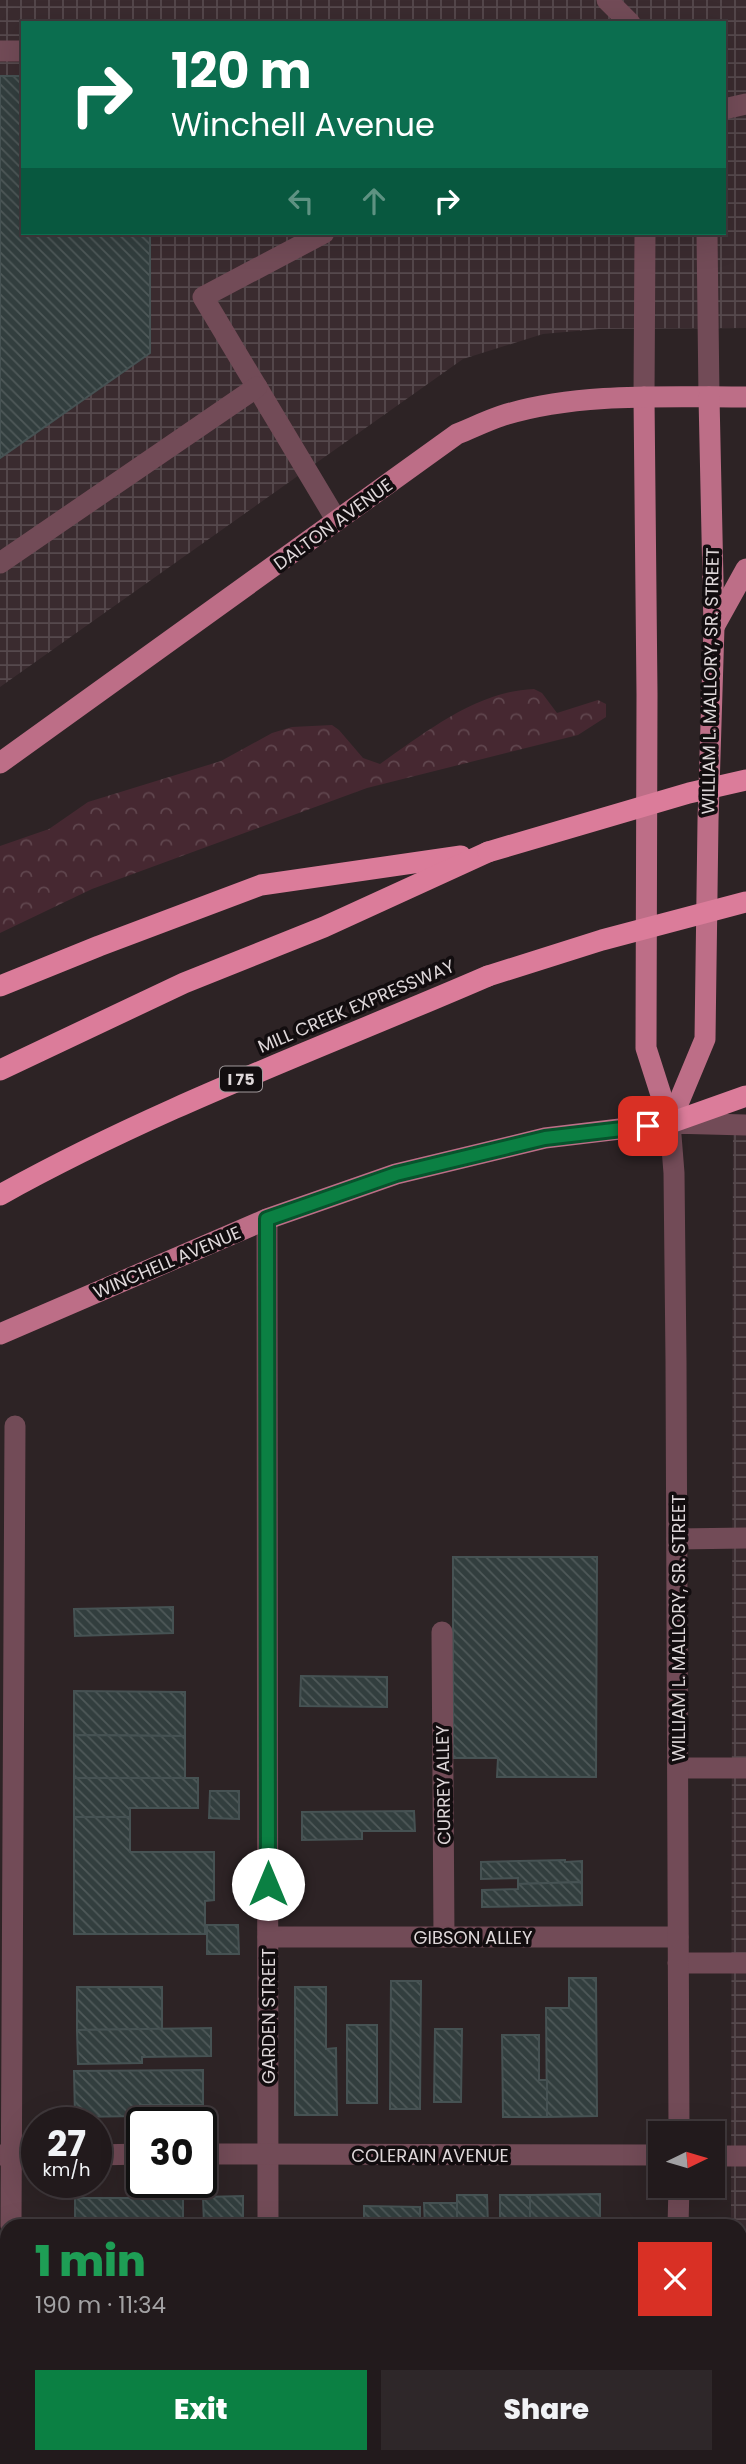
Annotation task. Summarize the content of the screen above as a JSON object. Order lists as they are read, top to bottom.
{
  "streets": {
    "highway": ["MILL CREEK EXPRESSWAY", "I 75"],
    "main road": ["DALTON AVENUE", "WILLIAM L. MALLORY, SR. STREET", "WINCHELL AVENUE"],
    "street": [
      "CURREY ALLEY",
      "GIBSON ALLEY",
      "GARDEN STREET",
      "COLERAIN AVENUE"
    ]
  },
  "crossings": [
    ["DALTON AVENUE", "WILLIAM L. MALLORY, SR. STREET"],
    ["WILLIAM L. MALLORY, SR. STREET", "WINCHELL AVENUE"],
    ["WILLIAM L. MALLORY, SR. STREET", "GIBSON ALLEY"],
    ["WINCHELL AVENUE", "GARDEN STREET"],
    ["CURREY ALLEY", "GIBSON ALLEY"],
    ["GIBSON ALLEY", "GARDEN STREET"],
    ["GARDEN STREET", "COLERAIN AVENUE"]
  ],
  "north": "right",
  "page": {
    "turn": ["120 m", "Winchell Avenue"],
    "speed": "27 km/h",
    "limit": "30",
    "heading": ["1 min", "190 m · 11:34"],
    "buttons": ["Exit", "Share"]
  }
}
